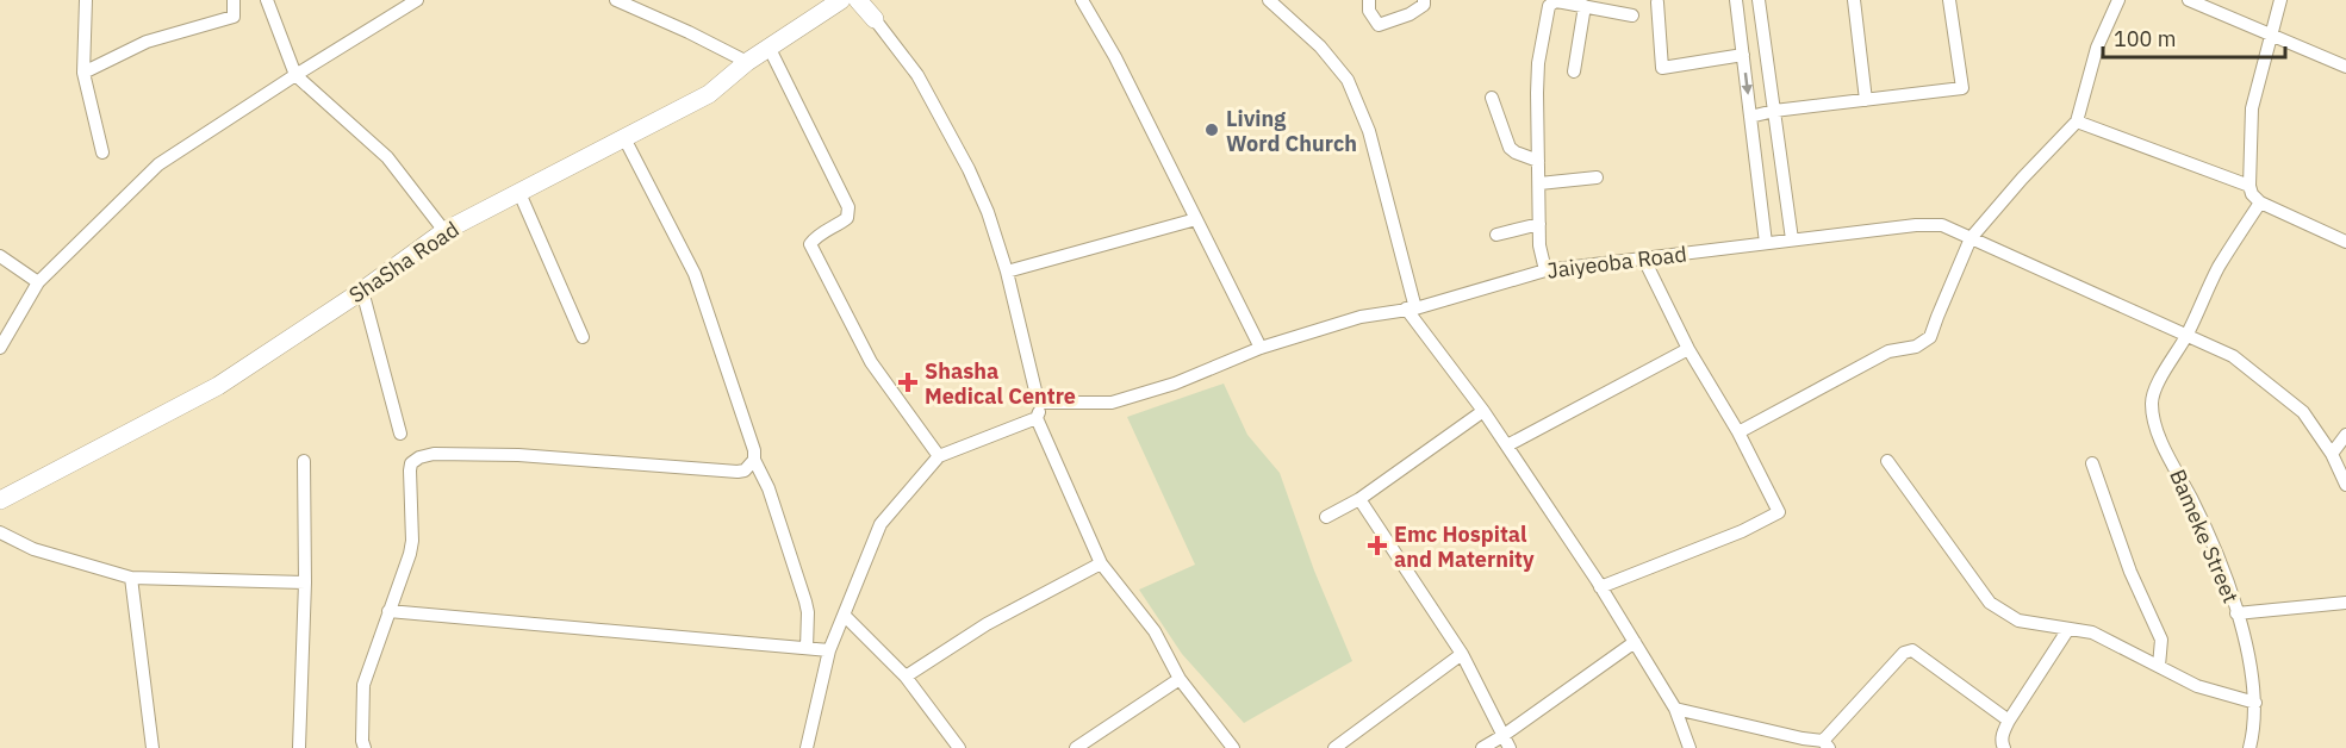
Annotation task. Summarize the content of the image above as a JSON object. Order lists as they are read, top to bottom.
{
  "streets": {
    "street": ["ShaSha Road", "Jaiyeoba Road", "Bameke Street"]
  },
  "crossings": [
    ["Jaiyeoba Road", "Bameke Street"]
  ],
  "places": {
    "other": ["Living Word Church"],
    "health": ["Shasha Medical Centre", "Emc Hospital and Maternity"]
  },
  "scale_bar": "100 m"
}
